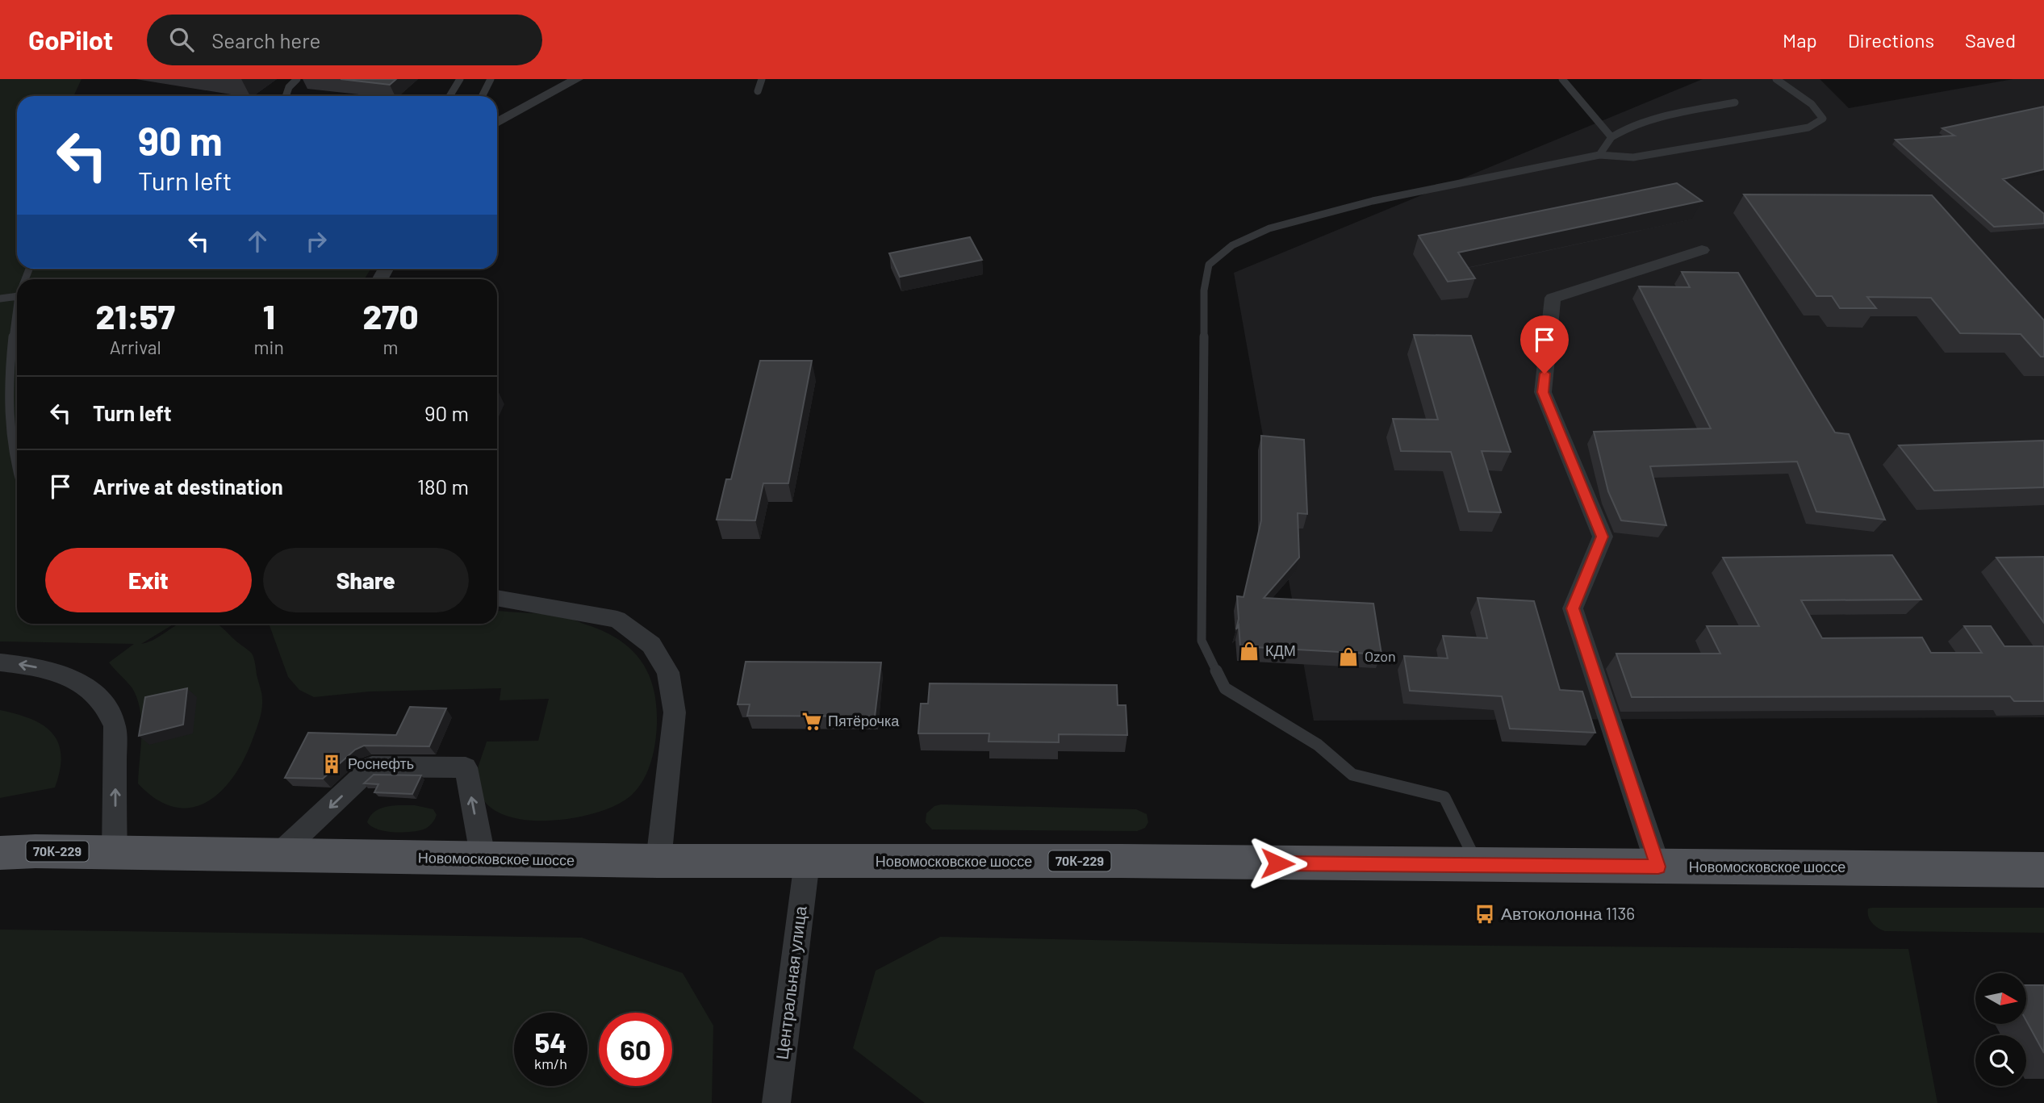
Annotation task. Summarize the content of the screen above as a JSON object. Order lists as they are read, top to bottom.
{
  "streets": {
    "main road": ["70К-229", "Новомосковское шоссе"],
    "street": ["Центральная улица"]
  },
  "crossings": [
    ["Новомосковское шоссе", "Центральная улица"]
  ],
  "places": {
    "shop": ["КДМ", "Ozon"],
    "supermarket": ["Пятёрочка"],
    "building": ["Роснефть"],
    "bus stop": ["Автоколонна 1136"]
  },
  "north": "right",
  "page": {
    "header": "GoPilot",
    "search": "Search here",
    "nav": ["Map", "Directions", "Saved"],
    "turn": ["90 m", "Turn left"],
    "eta": [
      "21:57",
      "Arrival",
      "1",
      "min",
      "270",
      "m"
    ],
    "list": [
      {
        "name": "Turn left",
        "value": "90 m"
      },
      {
        "name": "Arrive at destination",
        "value": "180 m"
      }
    ],
    "buttons": ["Exit", "Share"],
    "speed": "54 km/h",
    "limit": "60"
  }
}
